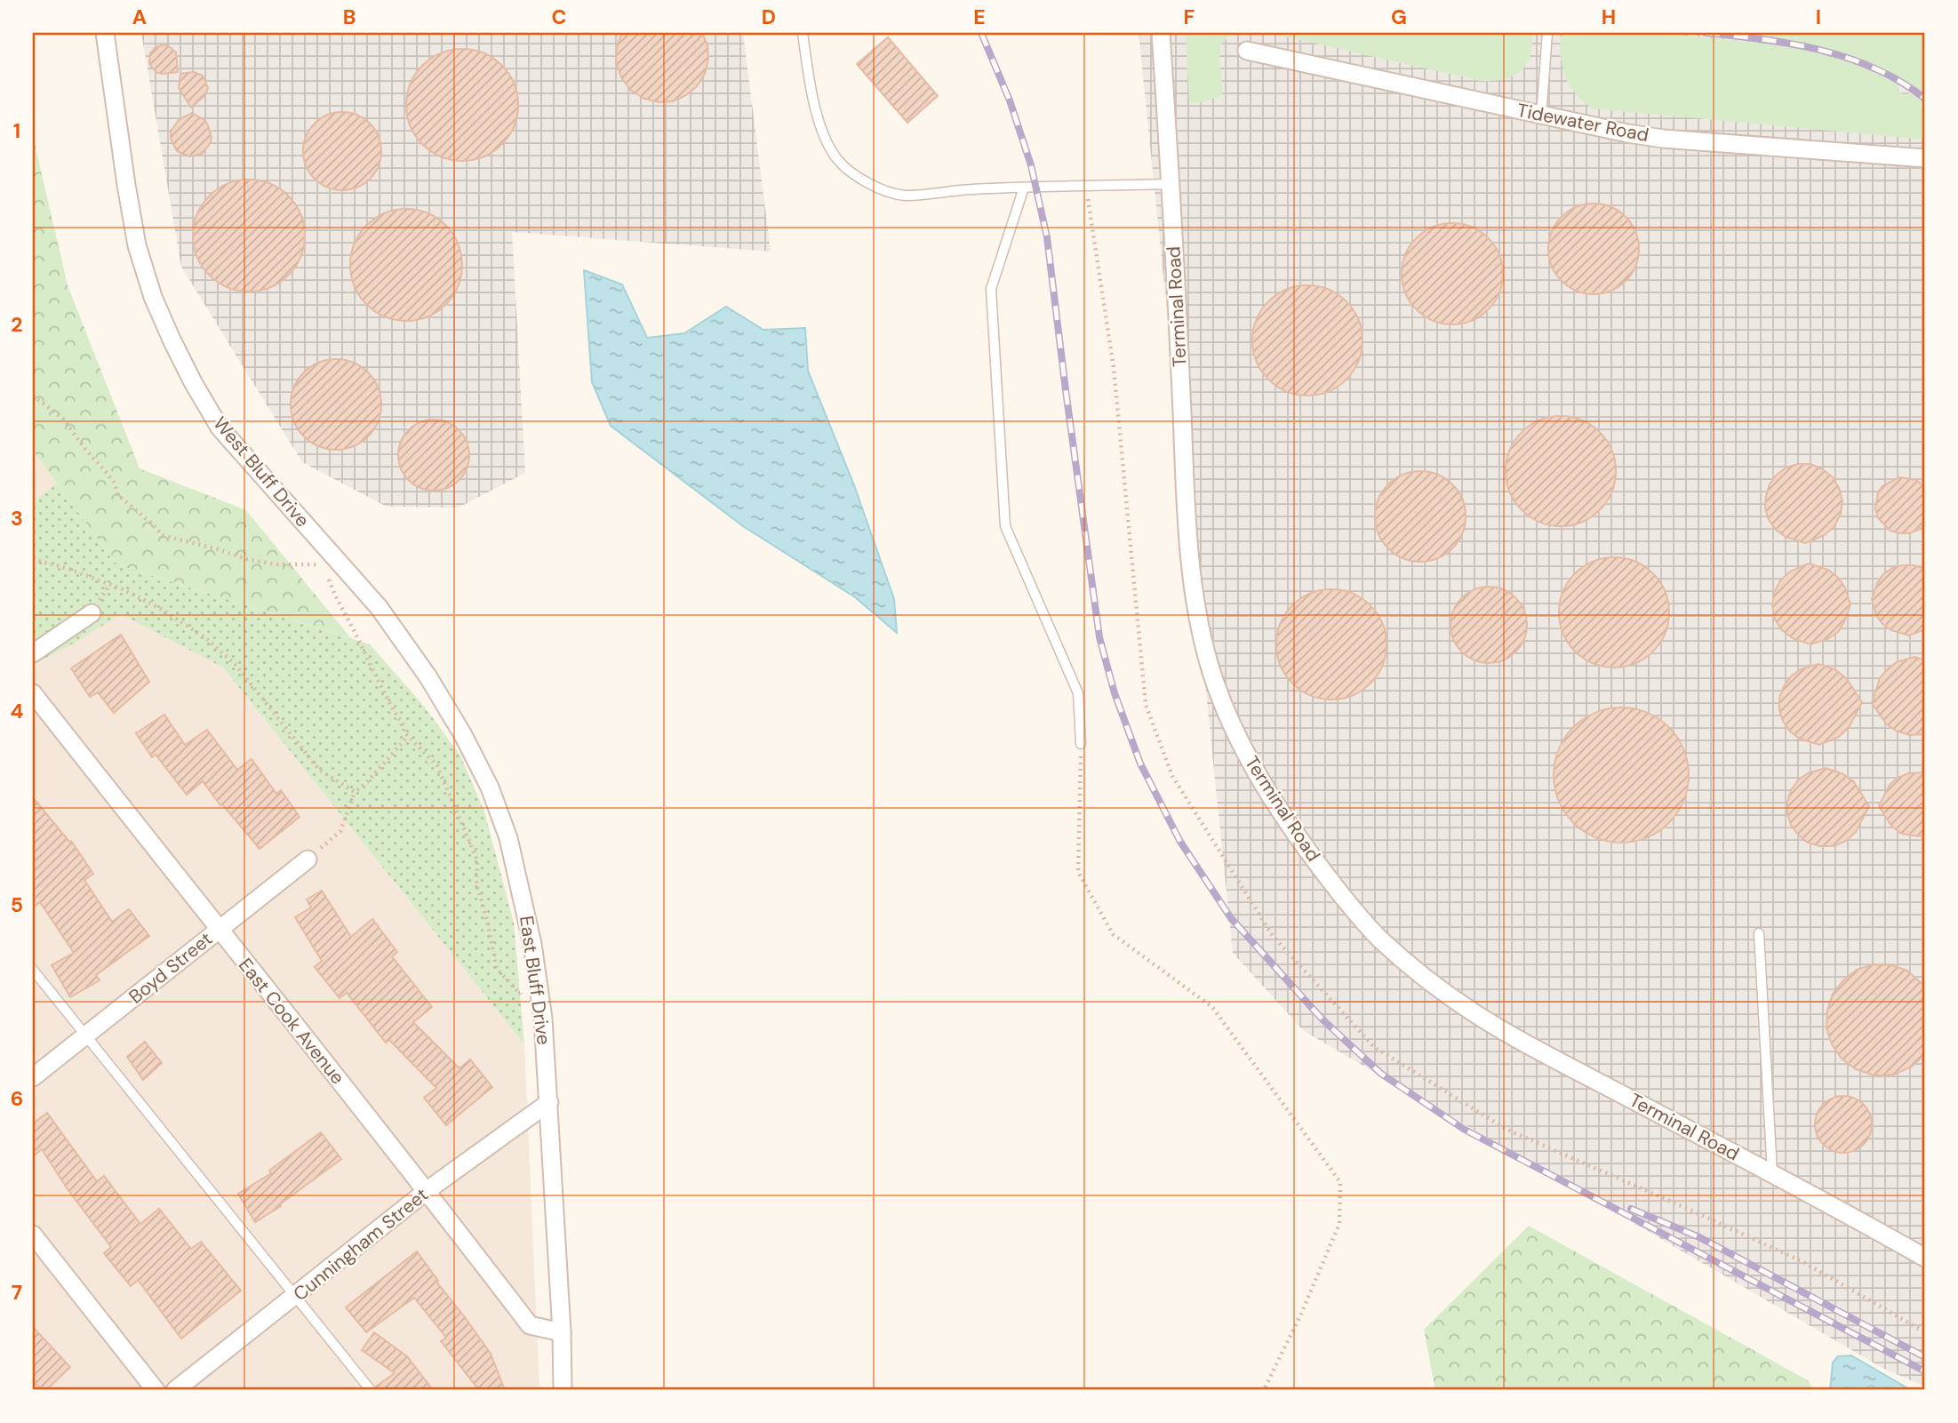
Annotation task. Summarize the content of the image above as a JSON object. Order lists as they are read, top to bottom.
{
  "streets": {
    "street": [
      "Tidewater Road",
      "Terminal Road",
      "West Bluff Drive",
      "Boyd Street",
      "East Bluff Drive",
      "East Cook Avenue",
      "Cunningham Street"
    ]
  },
  "crossings": [
    ["West Bluff Drive", "East Bluff Drive"],
    ["Boyd Street", "East Cook Avenue"],
    ["East Bluff Drive", "East Cook Avenue"],
    ["East Bluff Drive", "Cunningham Street"],
    ["East Cook Avenue", "Cunningham Street"]
  ],
  "grid": {
    "columns": [
      "A",
      "B",
      "C",
      "D",
      "E",
      "F",
      "G",
      "H",
      "I"
    ],
    "rows": [
      "1",
      "2",
      "3",
      "4",
      "5",
      "6",
      "7"
    ]
  }
}
